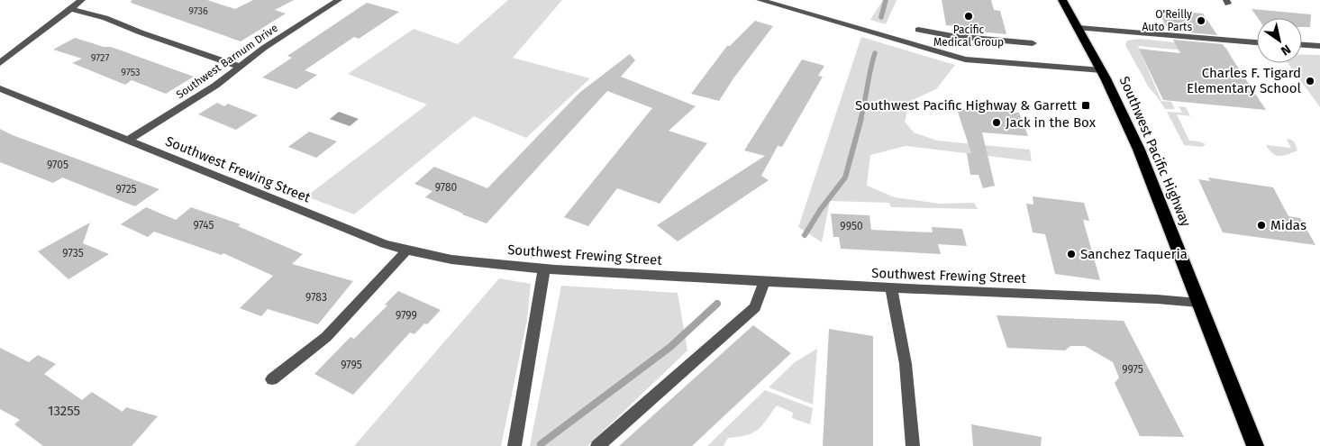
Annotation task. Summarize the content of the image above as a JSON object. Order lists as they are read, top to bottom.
{
  "streets": {
    "highway": ["Southwest Pacific Highway"],
    "street": ["Southwest Barnum Drive", "Southwest Frewing Street"]
  },
  "crossings": [
    ["Southwest Barnum Drive", "Southwest Frewing Street"],
    ["Southwest Pacific Highway", "Southwest Frewing Street"]
  ],
  "places": {
    "other": [
      "Pacific Medical Group",
      "O'Reilly Auto Parts",
      "Charles F. Tigard Elementary School",
      "Jack in the Box",
      "Midas",
      "Sanchez Taqueria"
    ],
    "transit": ["Southwest Pacific Highway & Garrett"]
  },
  "house_numbers": [
    "9736",
    "9727",
    "9753",
    "9705",
    "9780",
    "9725",
    "9745",
    "9950",
    "9735",
    "9783",
    "9799",
    "9795",
    "9975",
    "13255"
  ],
  "north": "bottom right"
}
